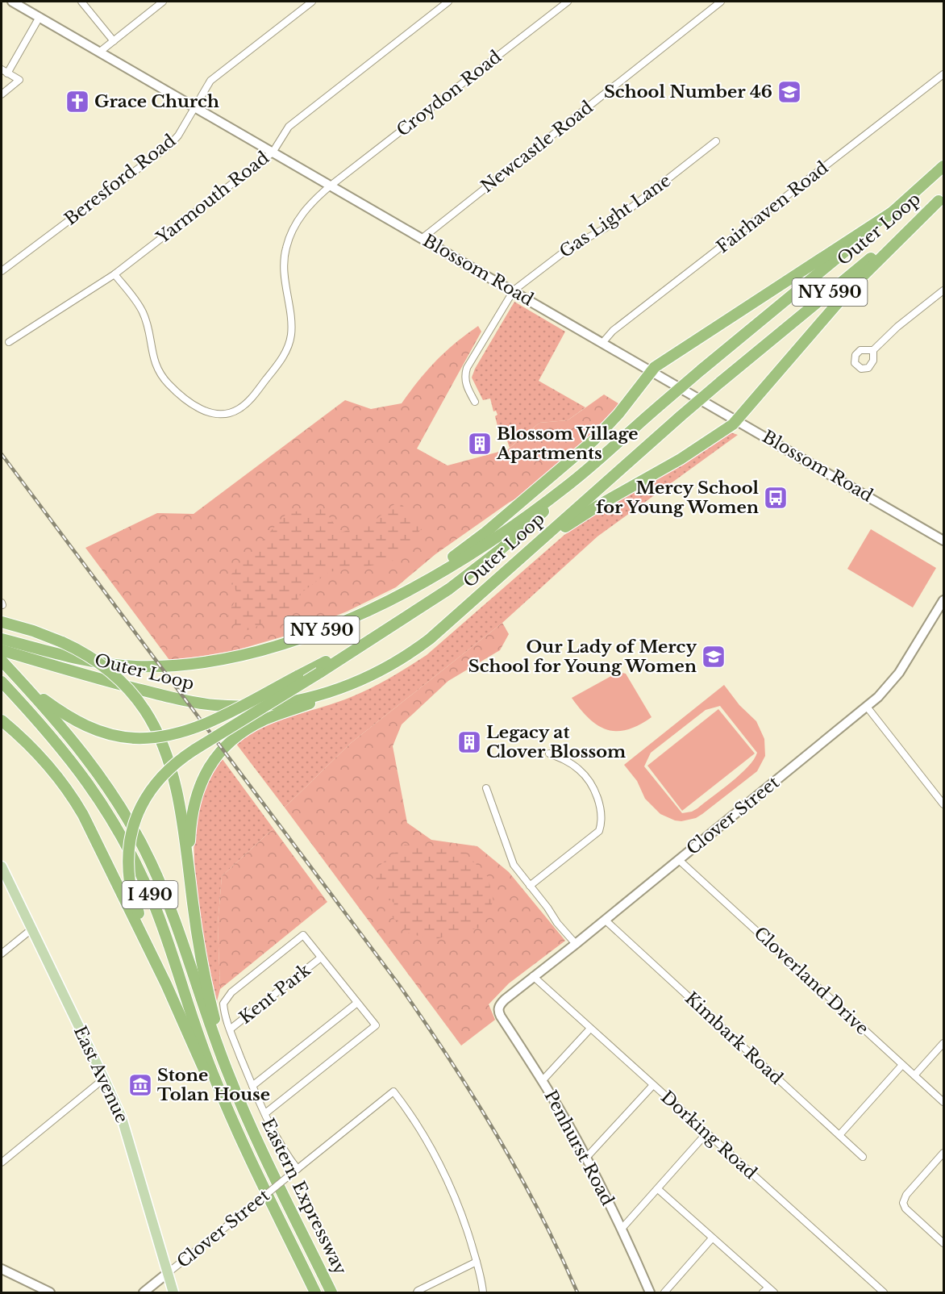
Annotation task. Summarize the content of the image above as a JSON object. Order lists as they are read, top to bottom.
{
  "streets": {
    "highway": [
      "Outer Loop",
      "NY 590",
      "I 490",
      "Eastern Expressway"
    ],
    "main road": ["East Avenue"],
    "street": [
      "Croydon Road",
      "Newcastle Road",
      "Beresford Road",
      "Yarmouth Road",
      "Fairhaven Road",
      "Gas Light Lane",
      "Blossom Road",
      "Clover Street",
      "Cloverland Drive",
      "Kent Park",
      "Kimbark Road",
      "Dorking Road",
      "Penhurst Road"
    ]
  },
  "crossings": [
    ["Croydon Road", "Yarmouth Road"],
    ["Croydon Road", "Blossom Road"],
    ["Newcastle Road", "Blossom Road"],
    ["Beresford Road", "Blossom Road"],
    ["Yarmouth Road", "Blossom Road"],
    ["Fairhaven Road", "Blossom Road"],
    ["Gas Light Lane", "Blossom Road"],
    ["Clover Street", "Cloverland Drive"],
    ["Clover Street", "Kimbark Road"],
    ["Clover Street", "East Avenue"],
    ["Clover Street", "Dorking Road"],
    ["Clover Street", "Penhurst Road"]
  ],
  "places": {
    "school or university": ["School Number 46", "Our Lady of Mercy School for Young Women"],
    "church": ["Grace Church"],
    "building": ["Blossom Village Apartments", "Legacy at Clover Blossom"],
    "bus stop": ["Mercy School for Young Women"],
    "museum": ["Stone Tolan House"]
  }
}
